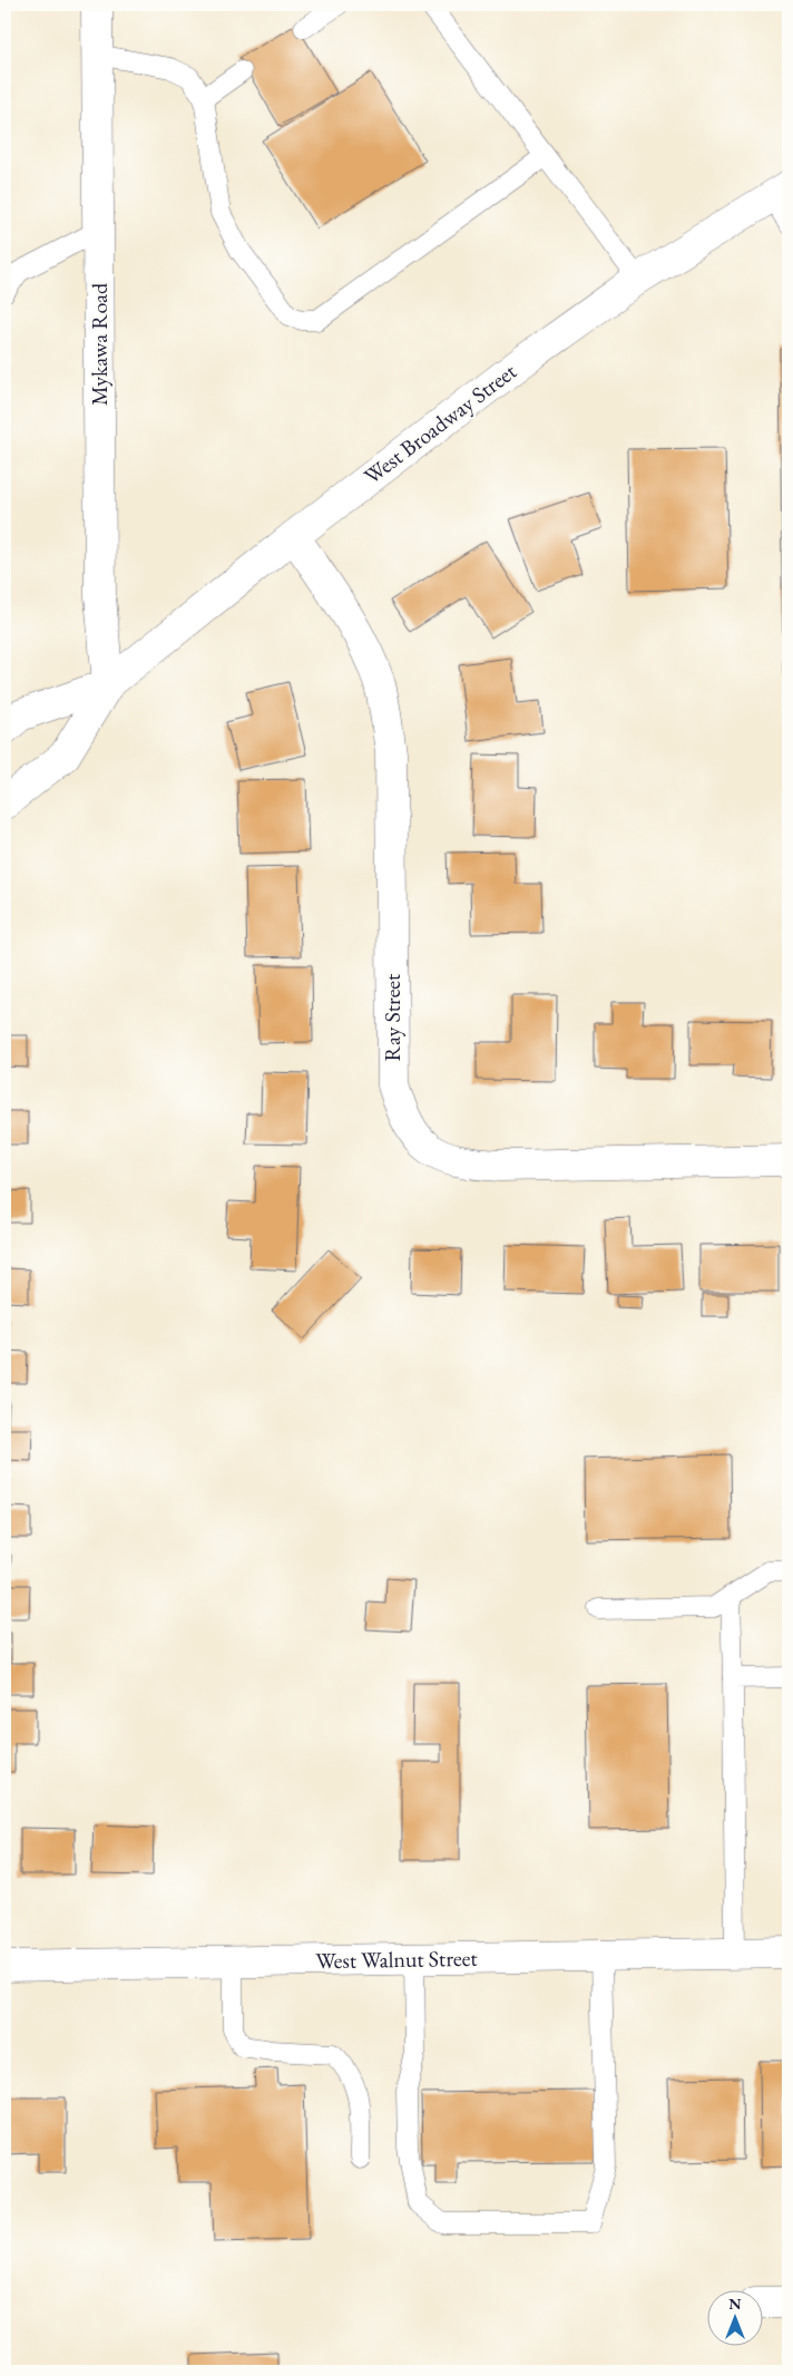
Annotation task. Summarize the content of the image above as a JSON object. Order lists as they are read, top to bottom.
{
  "streets": {
    "street": [
      "Mykawa Road",
      "West Broadway Street",
      "Ray Street",
      "West Walnut Street"
    ]
  },
  "crossings": [
    ["Mykawa Road", "West Broadway Street"],
    ["West Broadway Street", "Ray Street"]
  ],
  "north": "top"
}
